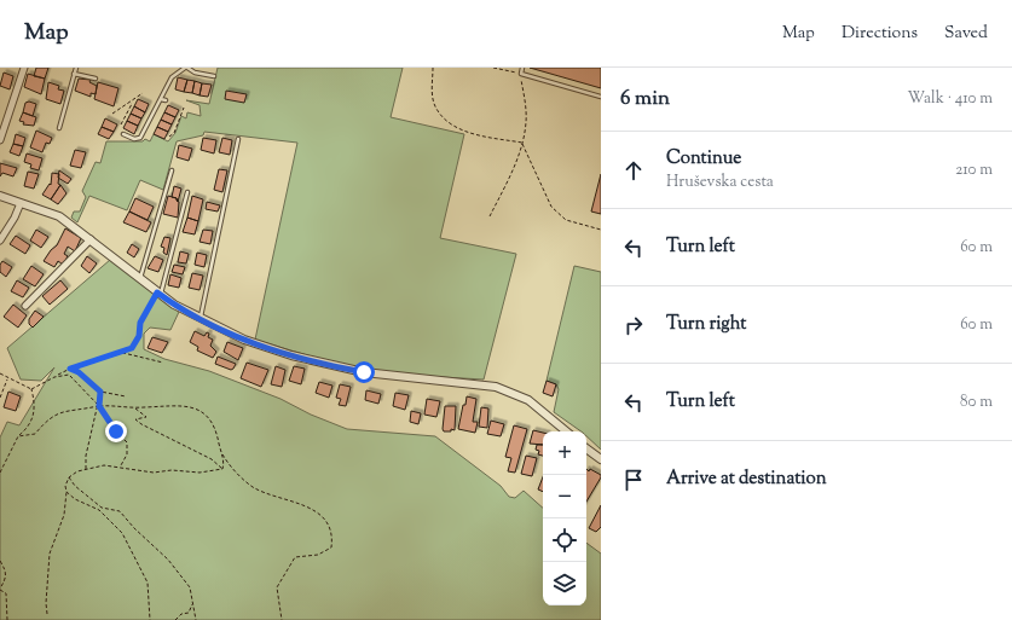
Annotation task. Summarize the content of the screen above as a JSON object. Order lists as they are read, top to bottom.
{
  "page": {
    "header": "Map",
    "nav": ["Map", "Directions", "Saved"],
    "heading": ["6 min", "Walk · 410 m"],
    "list": [
      ["Continue", "Hruševska cesta", "210 m"],
      ["Turn left", "60 m"],
      ["Turn right", "60 m"],
      ["Turn left", "80 m"],
      "Arrive at destination"
    ],
    "map_buttons": ["+", "−"]
  }
}
